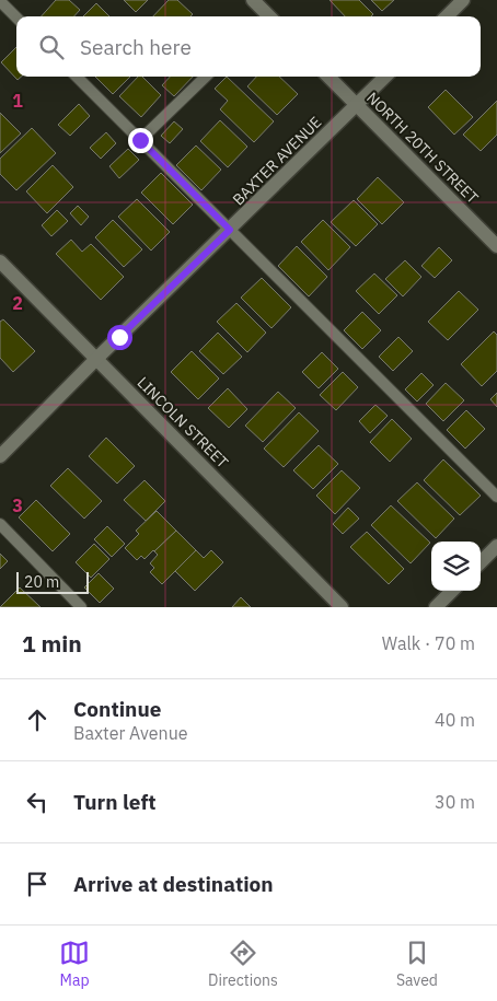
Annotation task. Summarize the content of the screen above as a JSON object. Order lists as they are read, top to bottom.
{
  "streets": {
    "street": ["NORTH 20TH STREET", "BAXTER AVENUE", "LINCOLN STREET"]
  },
  "crossings": [
    ["NORTH 20TH STREET", "BAXTER AVENUE"],
    ["BAXTER AVENUE", "LINCOLN STREET"]
  ],
  "scale_bar": "20 m",
  "page": {
    "search": "Search here",
    "scale": "20 m",
    "heading": ["1 min", "Walk · 70 m"],
    "list": [
      ["Continue", "Baxter Avenue", "40 m"],
      ["Turn left", "30 m"],
      "Arrive at destination"
    ],
    "nav": ["Map", "Directions", "Saved"]
  },
  "grid": {
    "rows": ["1", "2", "3"]
  }
}
